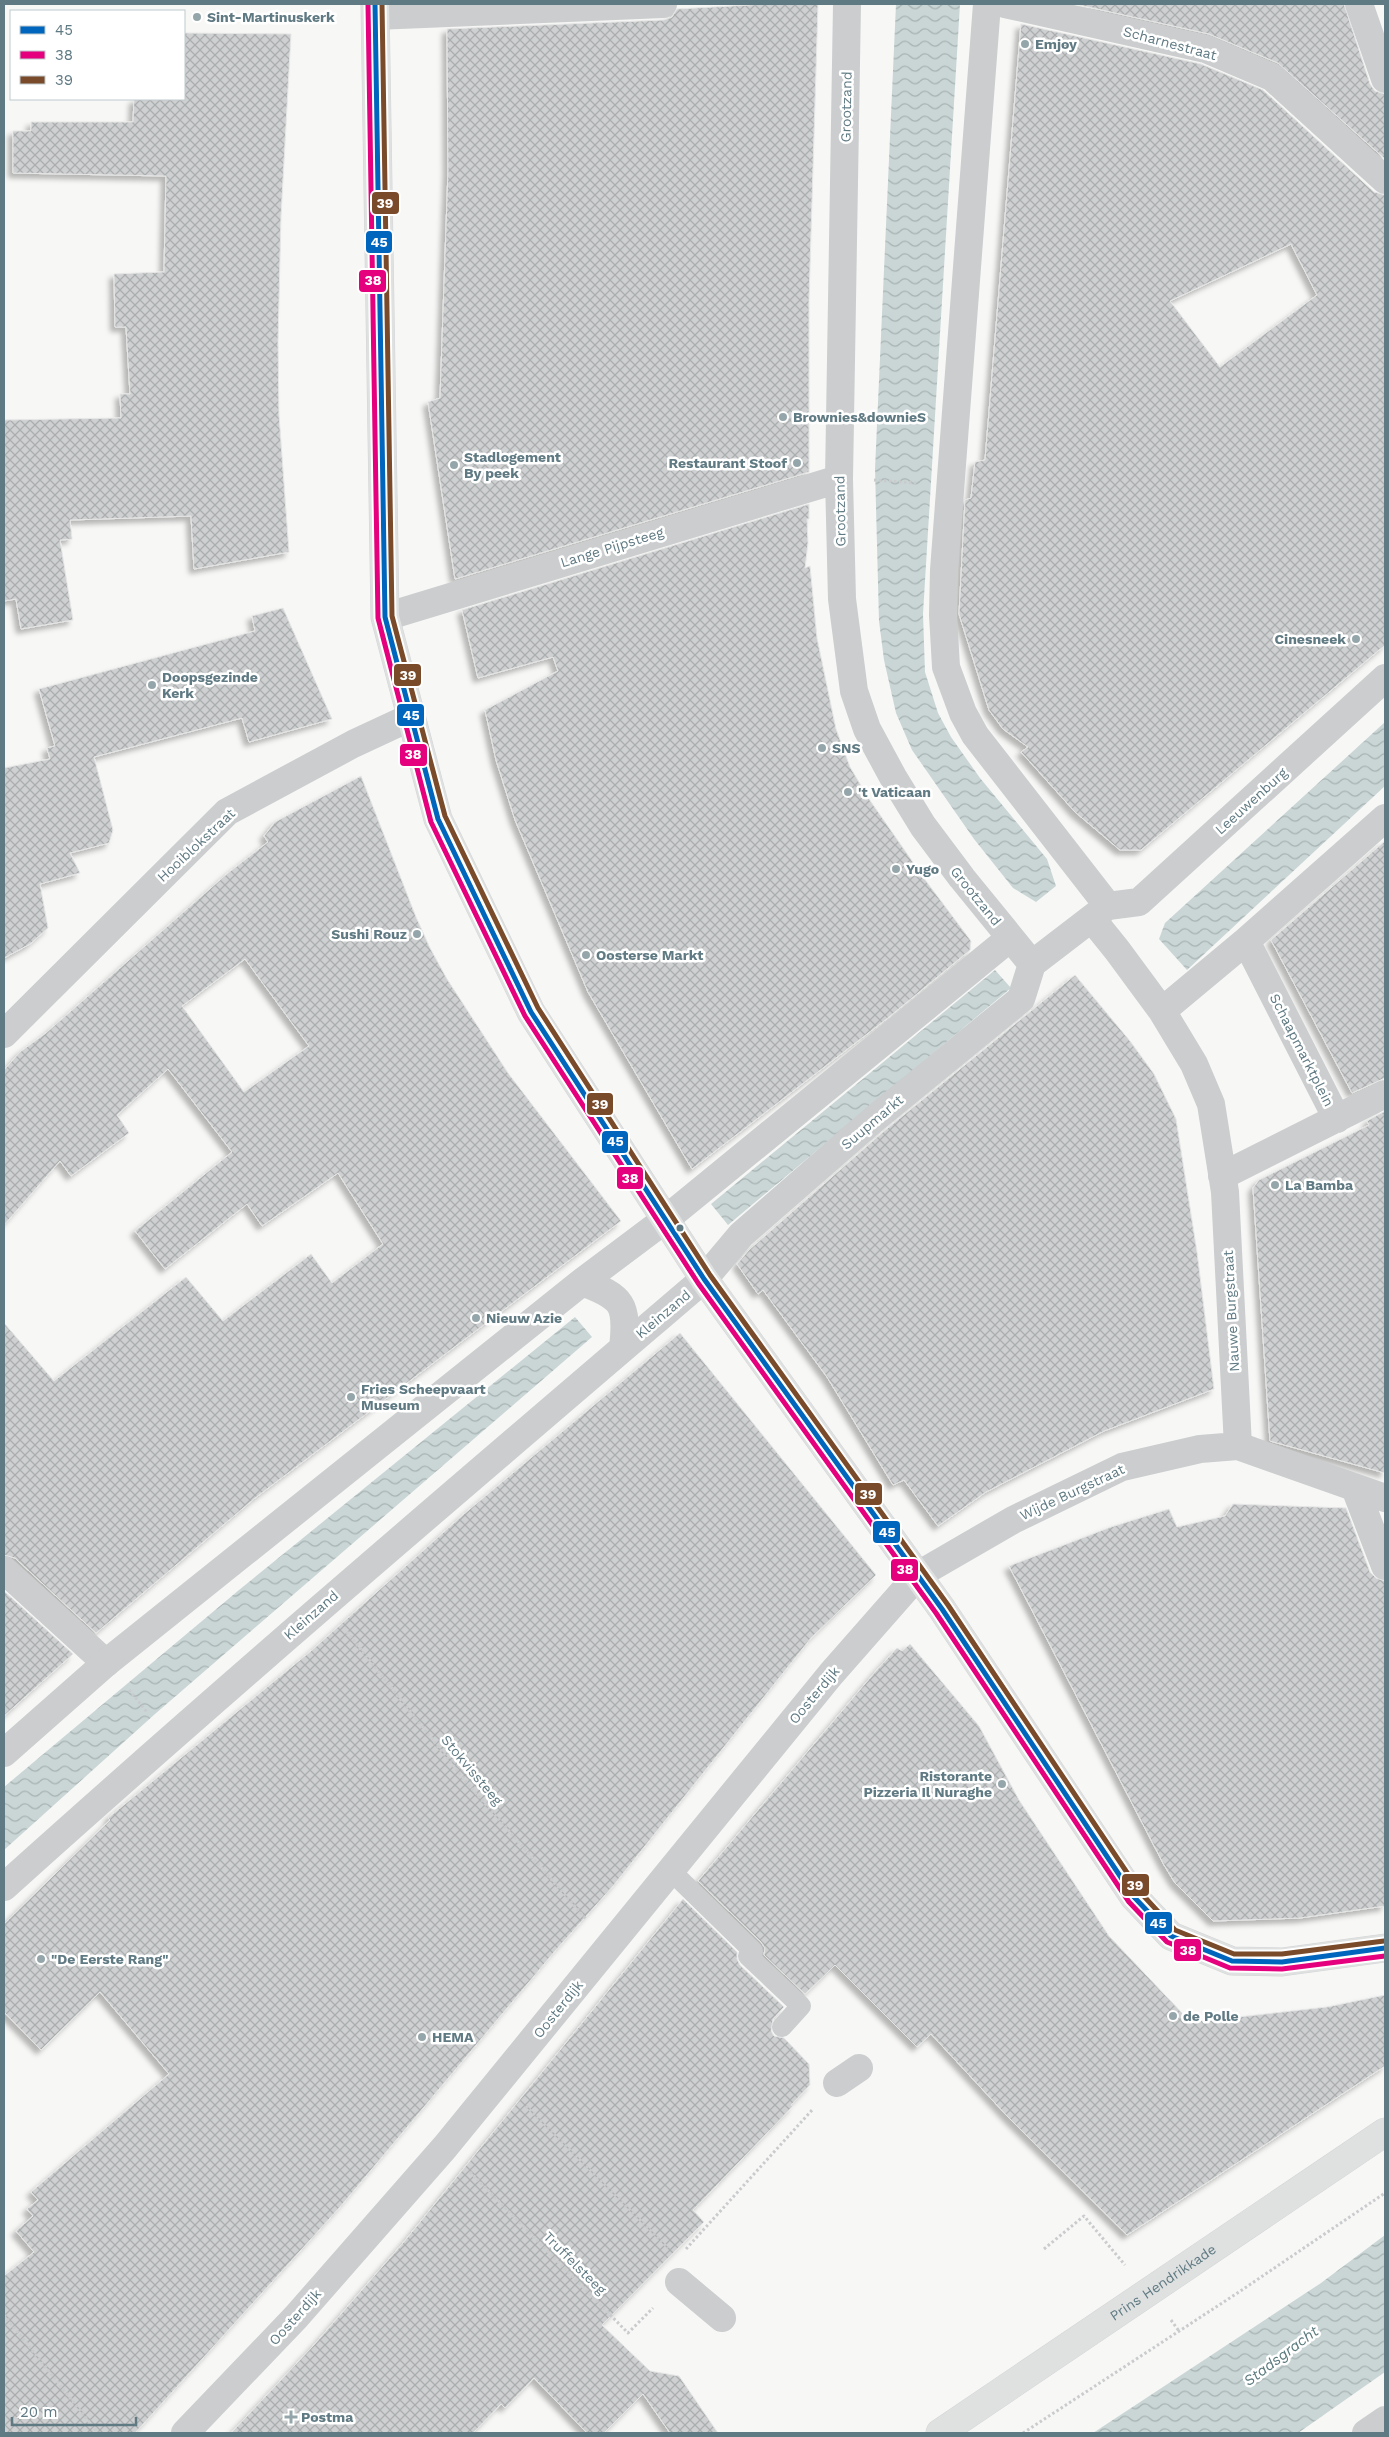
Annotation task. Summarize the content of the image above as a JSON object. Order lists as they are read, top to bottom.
{
  "streets": {
    "main road": ["Prins Hendrikkade"],
    "street": [
      "Scharnestraat",
      "Grootzand",
      "Lange Pijpsteeg",
      "Leeuwenburg",
      "Hooiblokstraat",
      "Schaapmarktplein",
      "Suupmarkt",
      "Nauwe Burgstraat",
      "Kleinzand",
      "Wijde Burgstraat",
      "Oosterdijk"
    ],
    "path": ["Stokvissteeg", "Truffelsteeg"]
  },
  "crossings": [
    ["Grootzand", "Lange Pijpsteeg"],
    ["Grootzand", "Suupmarkt"],
    ["Schaapmarktplein", "Nauwe Burgstraat"],
    ["Suupmarkt", "Kleinzand"],
    ["Nauwe Burgstraat", "Wijde Burgstraat"],
    ["Kleinzand", "Stokvissteeg"],
    ["Wijde Burgstraat", "Oosterdijk"],
    ["Oosterdijk", "Stokvissteeg"],
    ["Oosterdijk", "Truffelsteeg"]
  ],
  "water": ["Stadsgracht"],
  "places": {
    "other": [
      "Sint-Martinuskerk",
      "Emjoy",
      "Brownies&downieS",
      "Restaurant Stoof",
      "Stadlogement By peek",
      "Cinesneek",
      "Doopsgezinde Kerk",
      "SNS",
      "'t Vaticaan",
      "Yugo",
      "Sushi Rouz",
      "Oosterse Markt",
      "La Bamba",
      "Nieuw Azie",
      "Fries Scheepvaart Museum",
      "Ristorante Pizzeria Il Nuraghe",
      "\"De Eerste Rang\"",
      "de Polle",
      "HEMA"
    ],
    "health": ["Postma"]
  },
  "lines": ["transit line 45", "transit line 38", "transit line 39"],
  "legend": ["45", "38", "39"],
  "scale_bar": "20 m"
}
